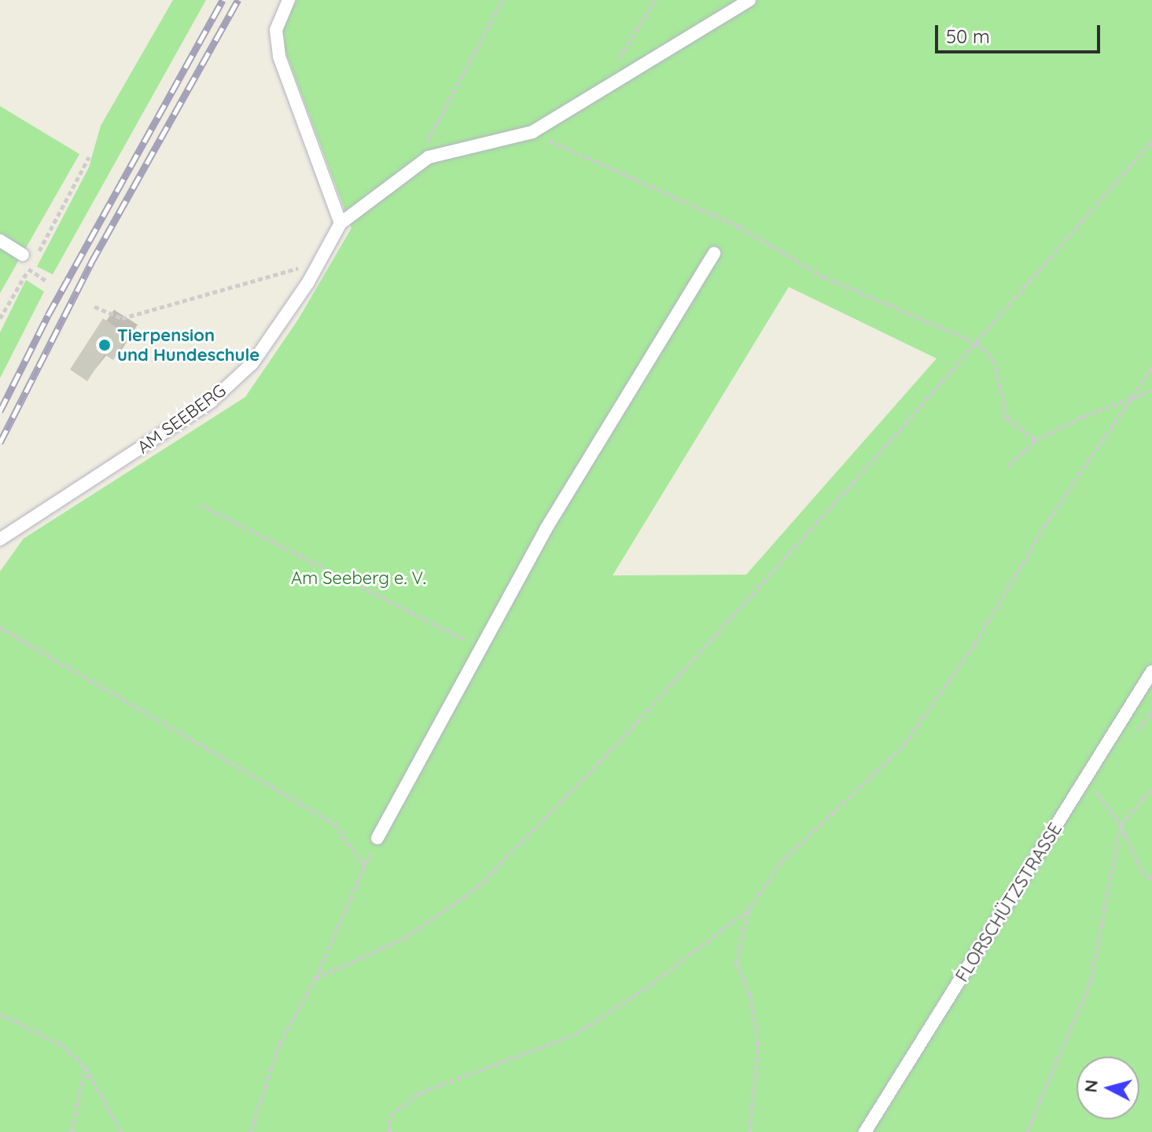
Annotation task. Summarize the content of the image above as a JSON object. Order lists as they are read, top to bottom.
{
  "streets": {
    "lane": ["AM SEEBERG", "FLORSCHÜTZSTRASSE"]
  },
  "parks": ["Am Seeberg e. V."],
  "places": ["Tierpension und Hundeschule"],
  "scale_bar": "50 m",
  "north": "left"
}
